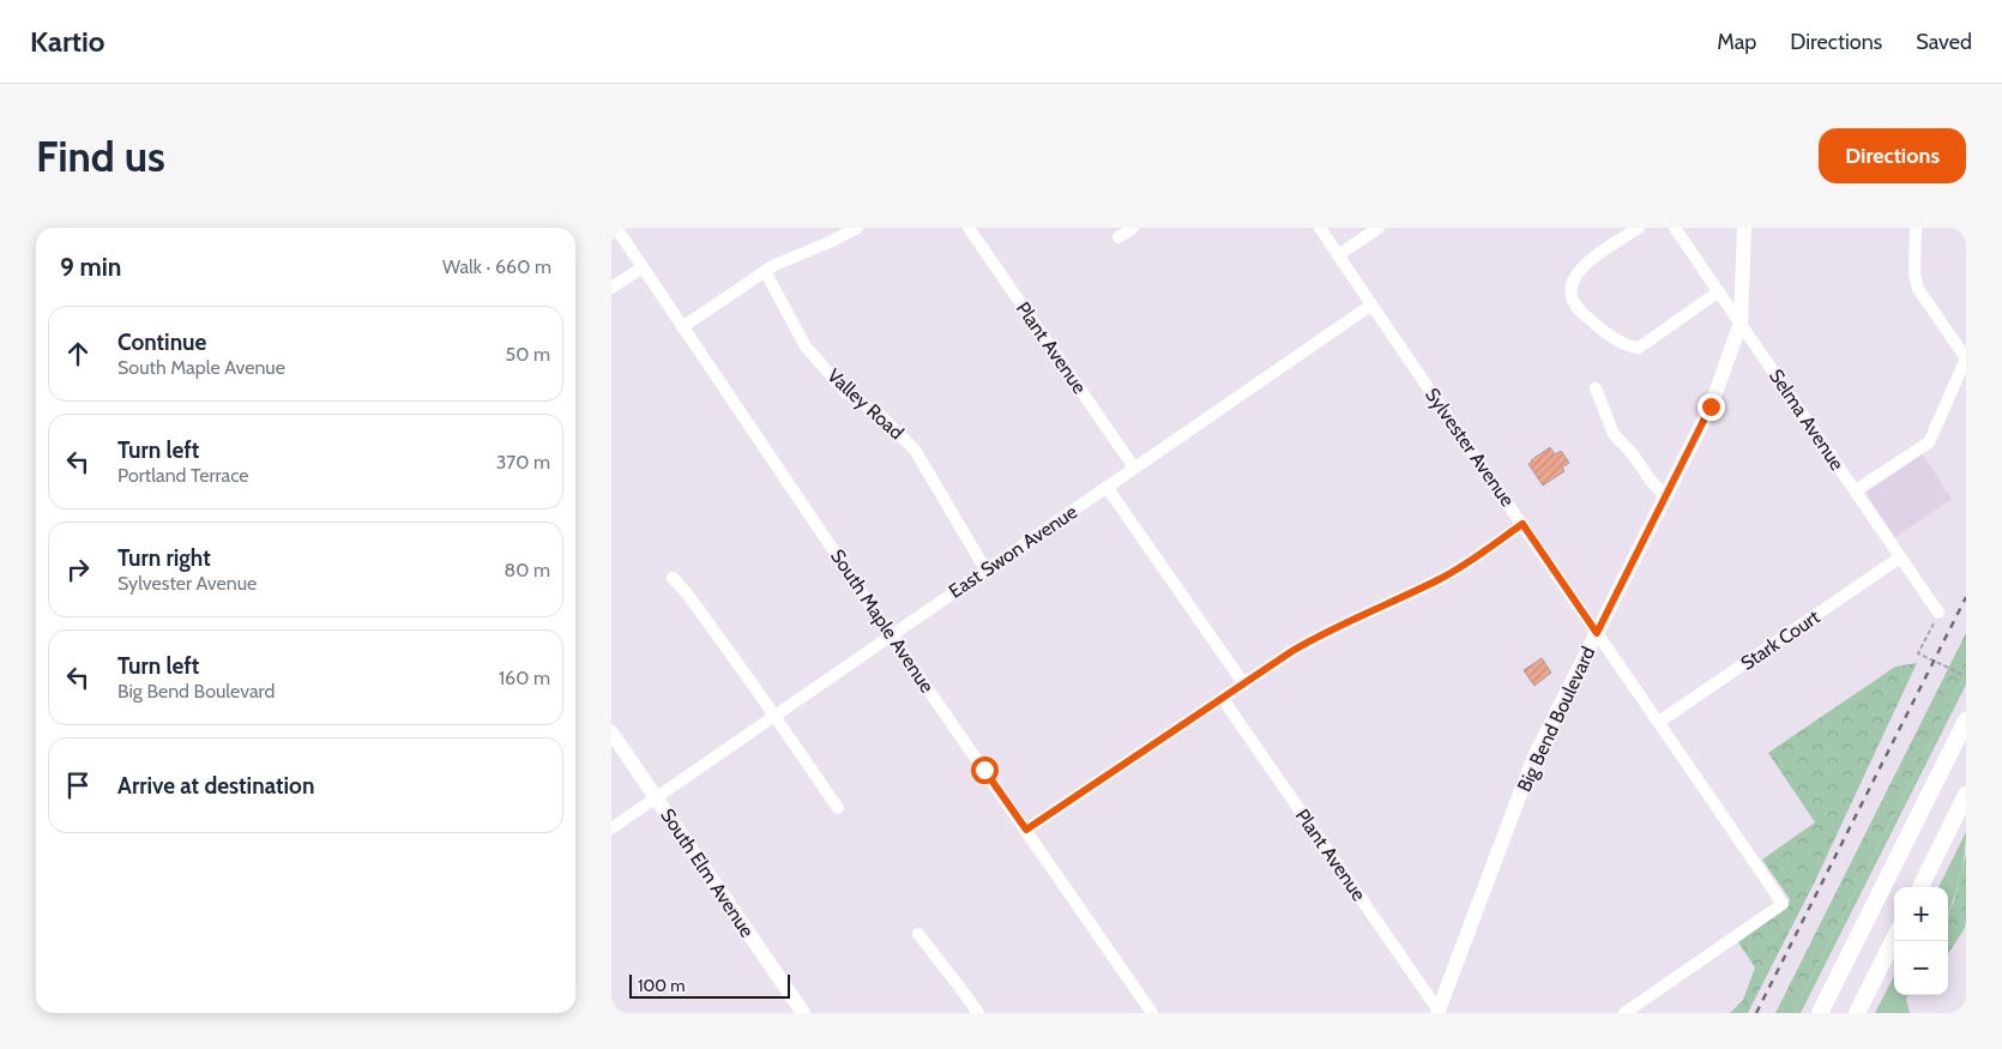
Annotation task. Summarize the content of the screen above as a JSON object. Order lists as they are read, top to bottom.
{
  "streets": {
    "main road": ["Big Bend Boulevard", "South Elm Avenue"],
    "street": [
      "Plant Avenue",
      "Valley Road",
      "Selma Avenue",
      "Sylvester Avenue",
      "East Swon Avenue",
      "South Maple Avenue",
      "Stark Court"
    ]
  },
  "crossings": [
    ["Plant Avenue", "East Swon Avenue"],
    ["Plant Avenue", "Big Bend Boulevard"],
    ["Valley Road", "East Swon Avenue"],
    ["Selma Avenue", "Stark Court"],
    ["Selma Avenue", "Big Bend Boulevard"],
    ["Sylvester Avenue", "East Swon Avenue"],
    ["Sylvester Avenue", "Stark Court"],
    ["Sylvester Avenue", "Big Bend Boulevard"],
    ["East Swon Avenue", "South Maple Avenue"],
    ["East Swon Avenue", "South Elm Avenue"]
  ],
  "scale_bar": "100 m",
  "page": {
    "header": "Kartio",
    "nav": ["Map", "Directions", "Saved"],
    "buttons": "Directions",
    "title": "Find us",
    "heading": ["9 min", "Walk · 660 m"],
    "list": [
      ["Continue", "South Maple Avenue", "50 m"],
      ["Turn left", "Portland Terrace", "370 m"],
      ["Turn right", "Sylvester Avenue", "80 m"],
      ["Turn left", "Big Bend Boulevard", "160 m"],
      "Arrive at destination"
    ],
    "map_buttons": ["+", "−"],
    "scale": "100 m"
  }
}
